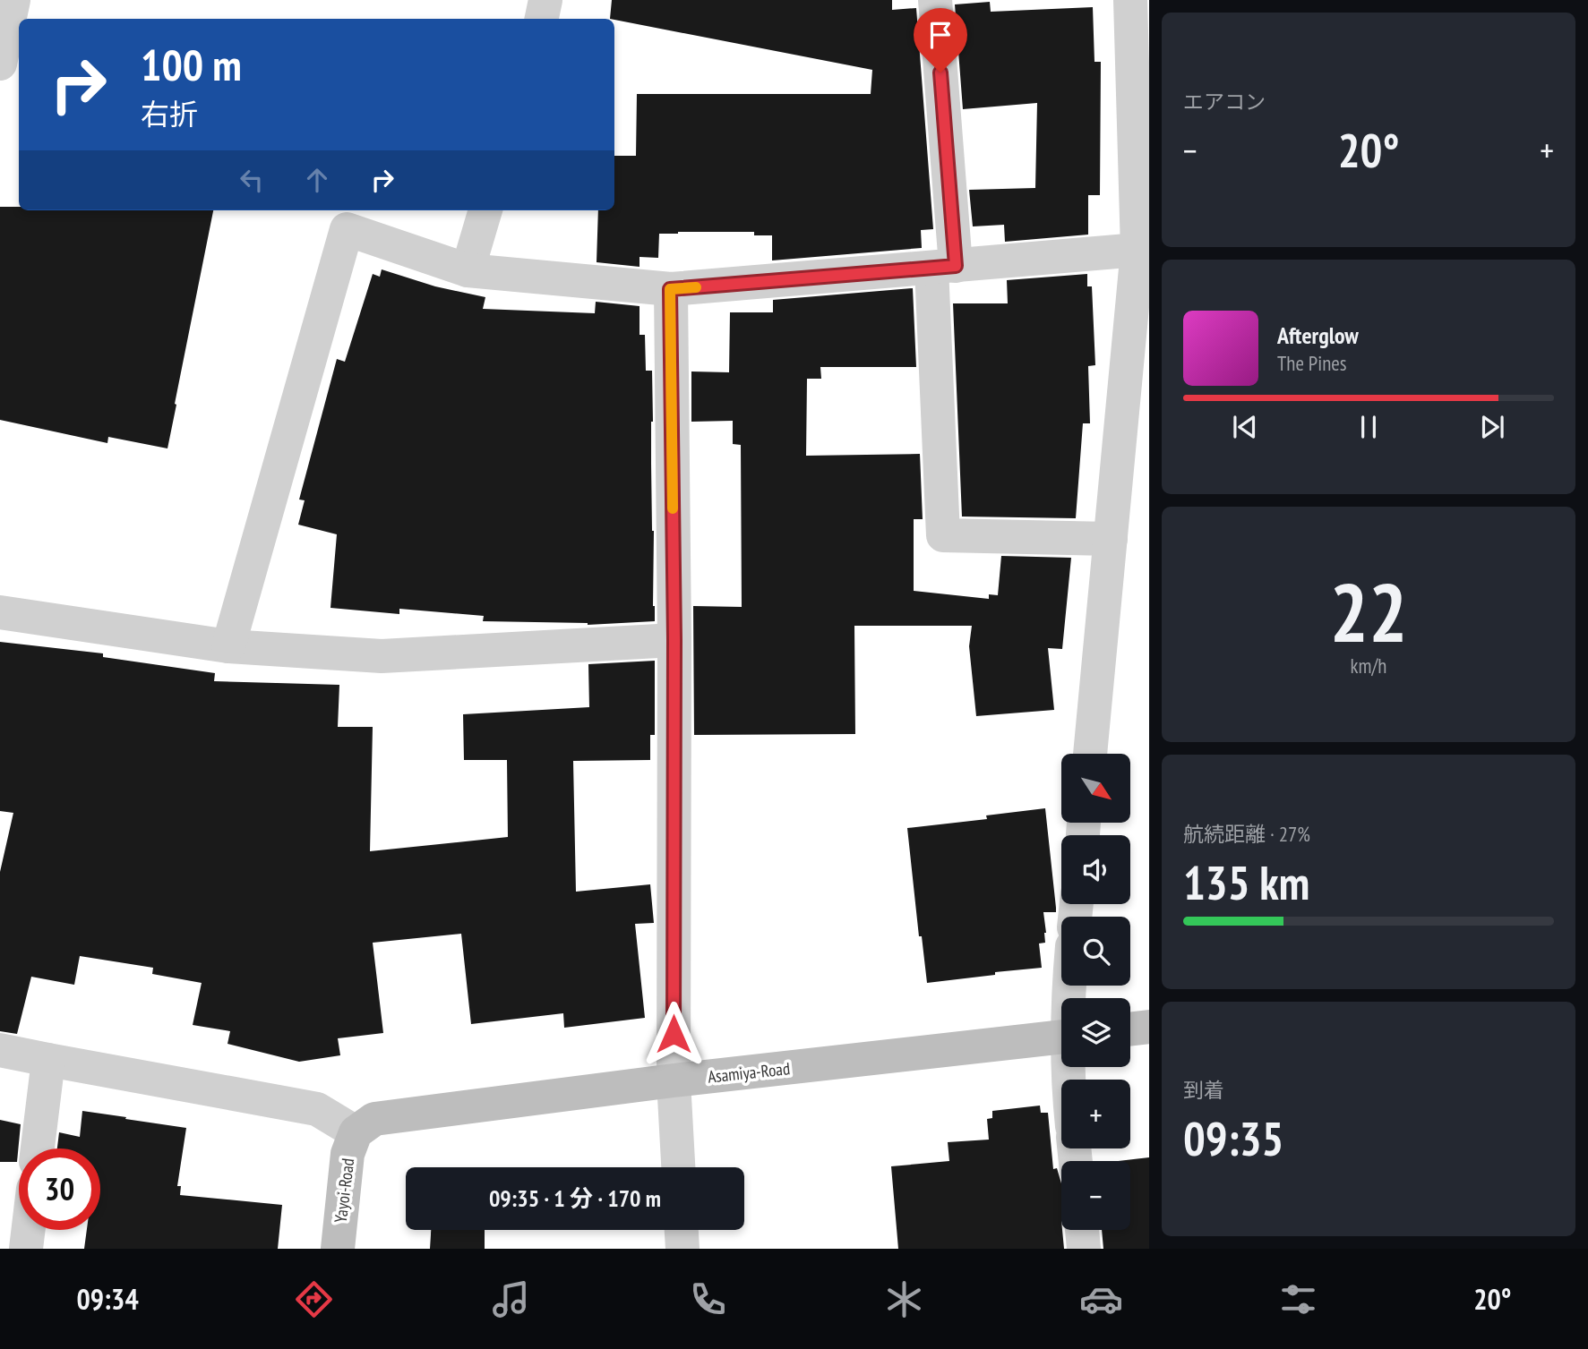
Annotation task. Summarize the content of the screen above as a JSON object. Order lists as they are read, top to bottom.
{
  "streets": {
    "street": ["Asamiya-Road", "Yayoi-Road"]
  },
  "crossings": [
    ["Asamiya-Road", "Yayoi-Road"]
  ],
  "north": "bottom right",
  "page": {
    "tile": [
      "エアコン",
      ["22", "km/h"],
      ["航続距離 · 27%", "135 km"],
      ["到着", "09:35"]
    ],
    "turn": ["100 m", "右折"],
    "heat": ["−", "20°", "+"],
    "song": ["Afterglow", "The Pines"],
    "map_buttons": ["+", "−"],
    "limit": "30",
    "trip": "09:35 · 1 分 · 170 m",
    "tabs": ["09:34", "20°"]
  }
}
